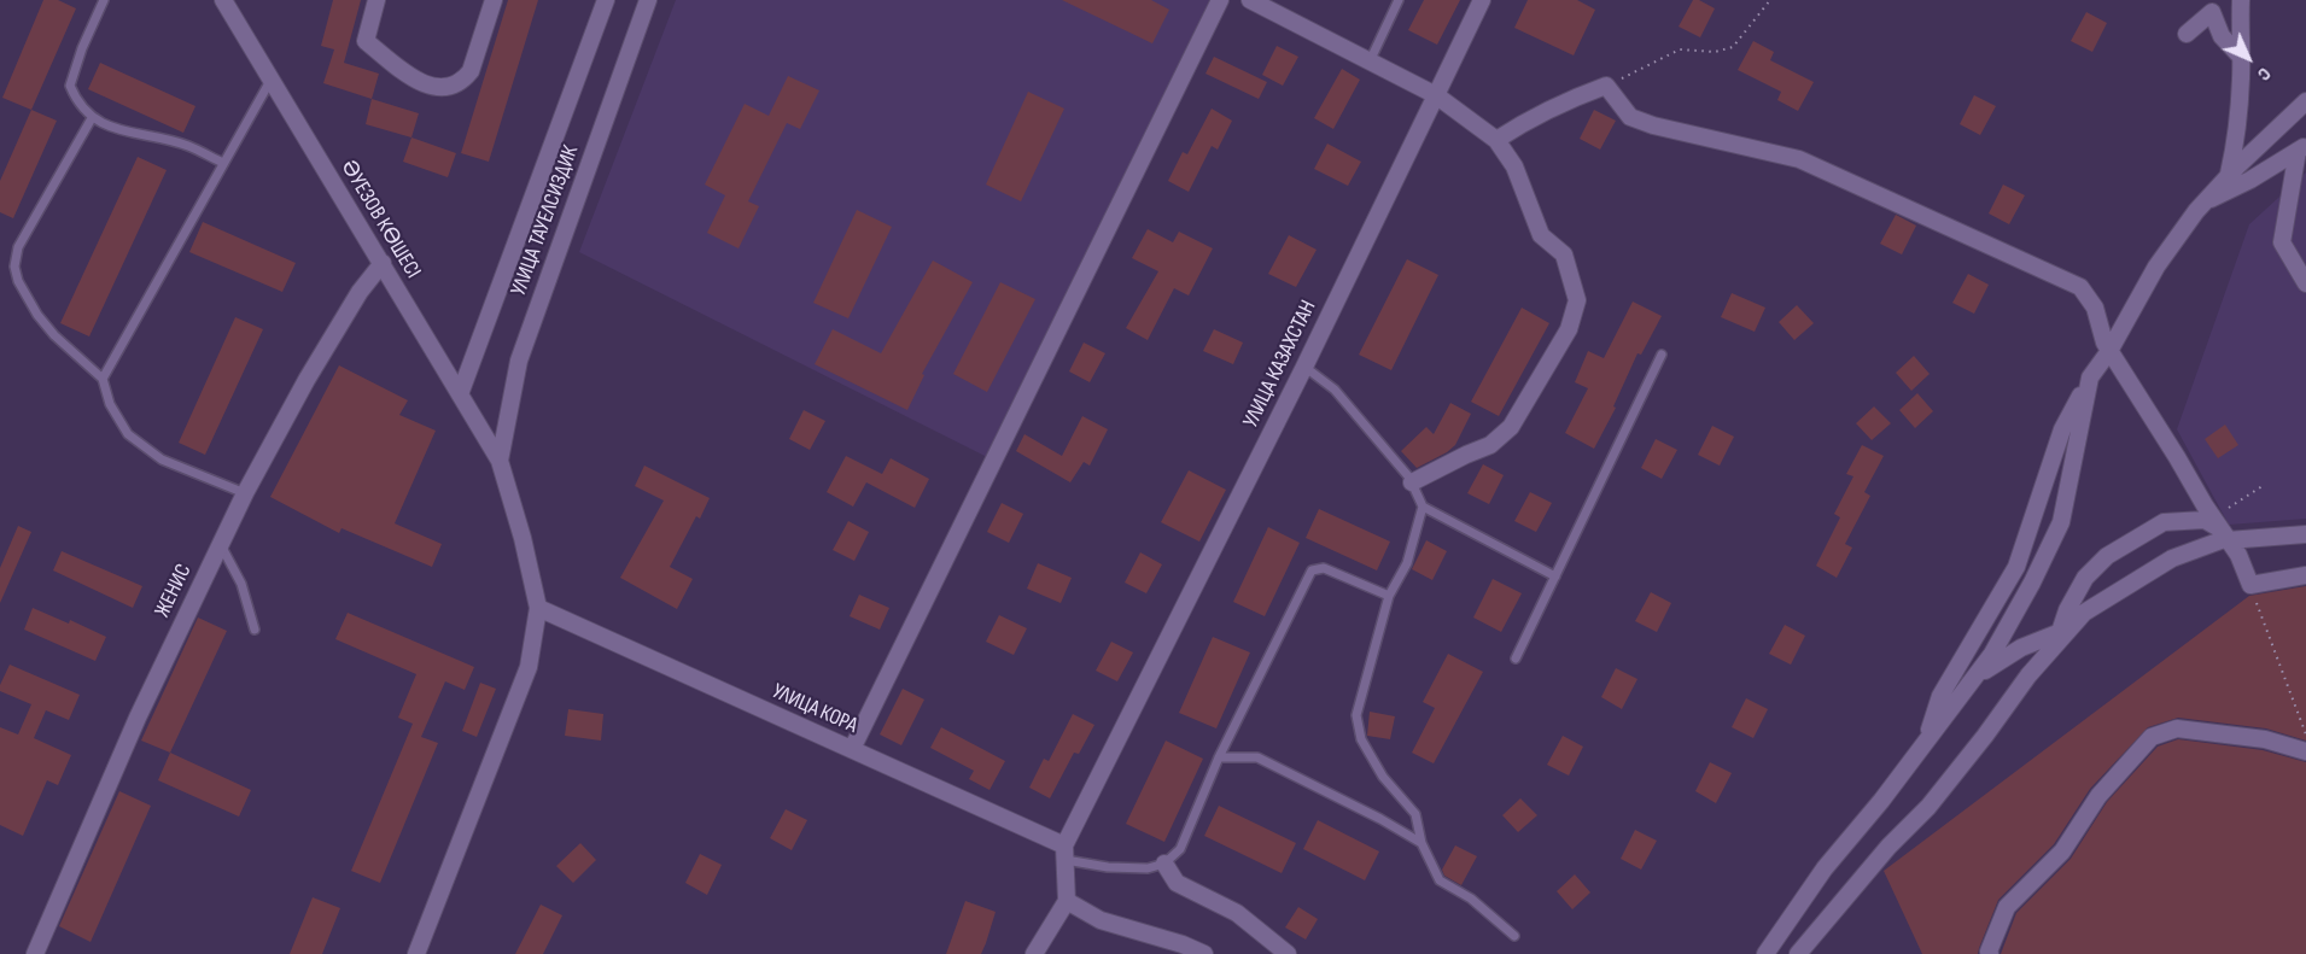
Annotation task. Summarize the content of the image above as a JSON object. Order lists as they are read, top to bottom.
{
  "streets": {
    "street": [
      "ӘУЕЗОВ КӨШЕСІ",
      "УЛИЦА ТАУЕЛСИЗДИК",
      "УЛИЦА КАЗАХСТАН",
      "ЖЕНИС",
      "УЛИЦА КОРА"
    ]
  },
  "crossings": [
    ["ӘУЕЗОВ КӨШЕСІ", "УЛИЦА ТАУЕЛСИЗДИК"],
    ["ӘУЕЗОВ КӨШЕСІ", "ЖЕНИС"],
    ["УЛИЦА КАЗАХСТАН", "УЛИЦА КОРА"]
  ],
  "north": "bottom right"
}
